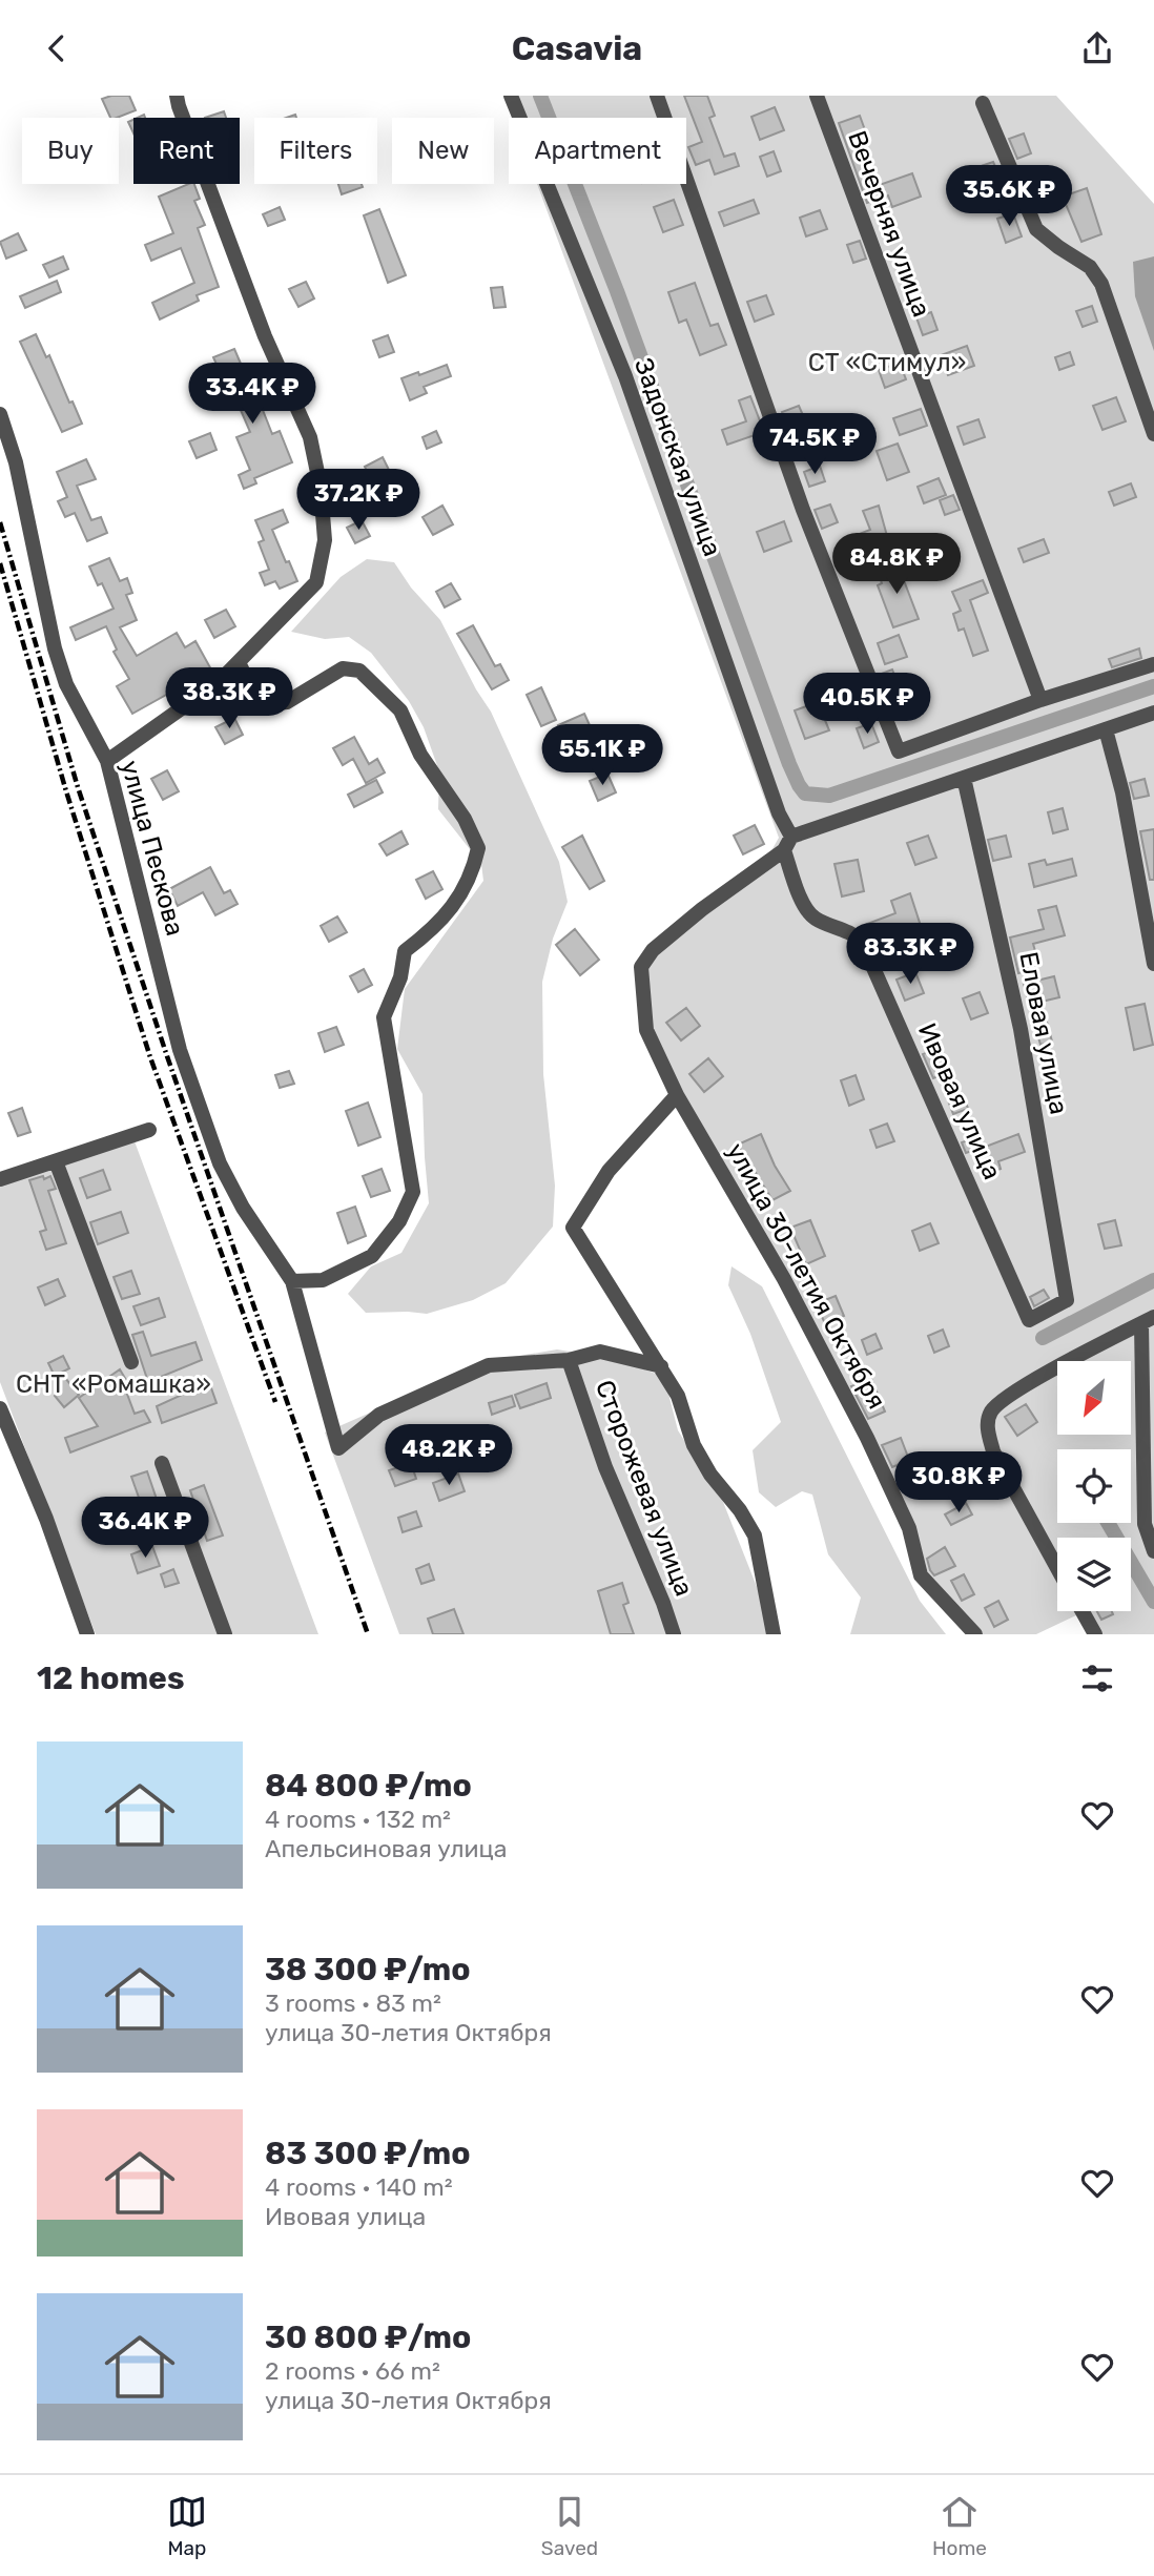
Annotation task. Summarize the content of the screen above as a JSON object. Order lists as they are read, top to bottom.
{
  "streets": {
    "street": [
      "Вечерняя улица",
      "Задонская улица",
      "улица Пескова",
      "Еловая улица",
      "Ивовая улица",
      "улица 30-летия Октября",
      "Сторожевая улица"
    ]
  },
  "crossings": [
    ["Задонская улица", "Ивовая улица"],
    ["Задонская улица", "улица 30-летия Октября"],
    ["улица Пескова", "Сторожевая улица"],
    ["Еловая улица", "Ивовая улица"],
    ["Ивовая улица", "улица 30-летия Октября"]
  ],
  "parks": ["СТ «Стимул»", "СНТ «Ромашка»"],
  "north": "bottom left",
  "page": {
    "header": "Casavia",
    "chip": [
      "Buy",
      "Rent",
      "Filters",
      "New",
      "Apartment"
    ],
    "price": [
      "35.6K ₽",
      "33.4K ₽",
      "74.5K ₽",
      "37.2K ₽",
      "84.8K ₽",
      "38.3K ₽",
      "40.5K ₽",
      "55.1K ₽",
      "83.3K ₽",
      "48.2K ₽",
      "30.8K ₽",
      "36.4K ₽"
    ],
    "heading": "12 homes",
    "list": [
      {
        "name": "84 800 ₽/mo",
        "note": "4 rooms · 132 m² · Апельсиновая улица"
      },
      {
        "name": "38 300 ₽/mo",
        "note": "3 rooms · 83 m² · улица 30-летия Октября"
      },
      {
        "name": "83 300 ₽/mo",
        "note": "4 rooms · 140 m² · Ивовая улица"
      },
      {
        "name": "30 800 ₽/mo",
        "note": "2 rooms · 66 m² · улица 30-летия Октября"
      }
    ],
    "tabs": ["Map", "Saved", "Home"]
  }
}
